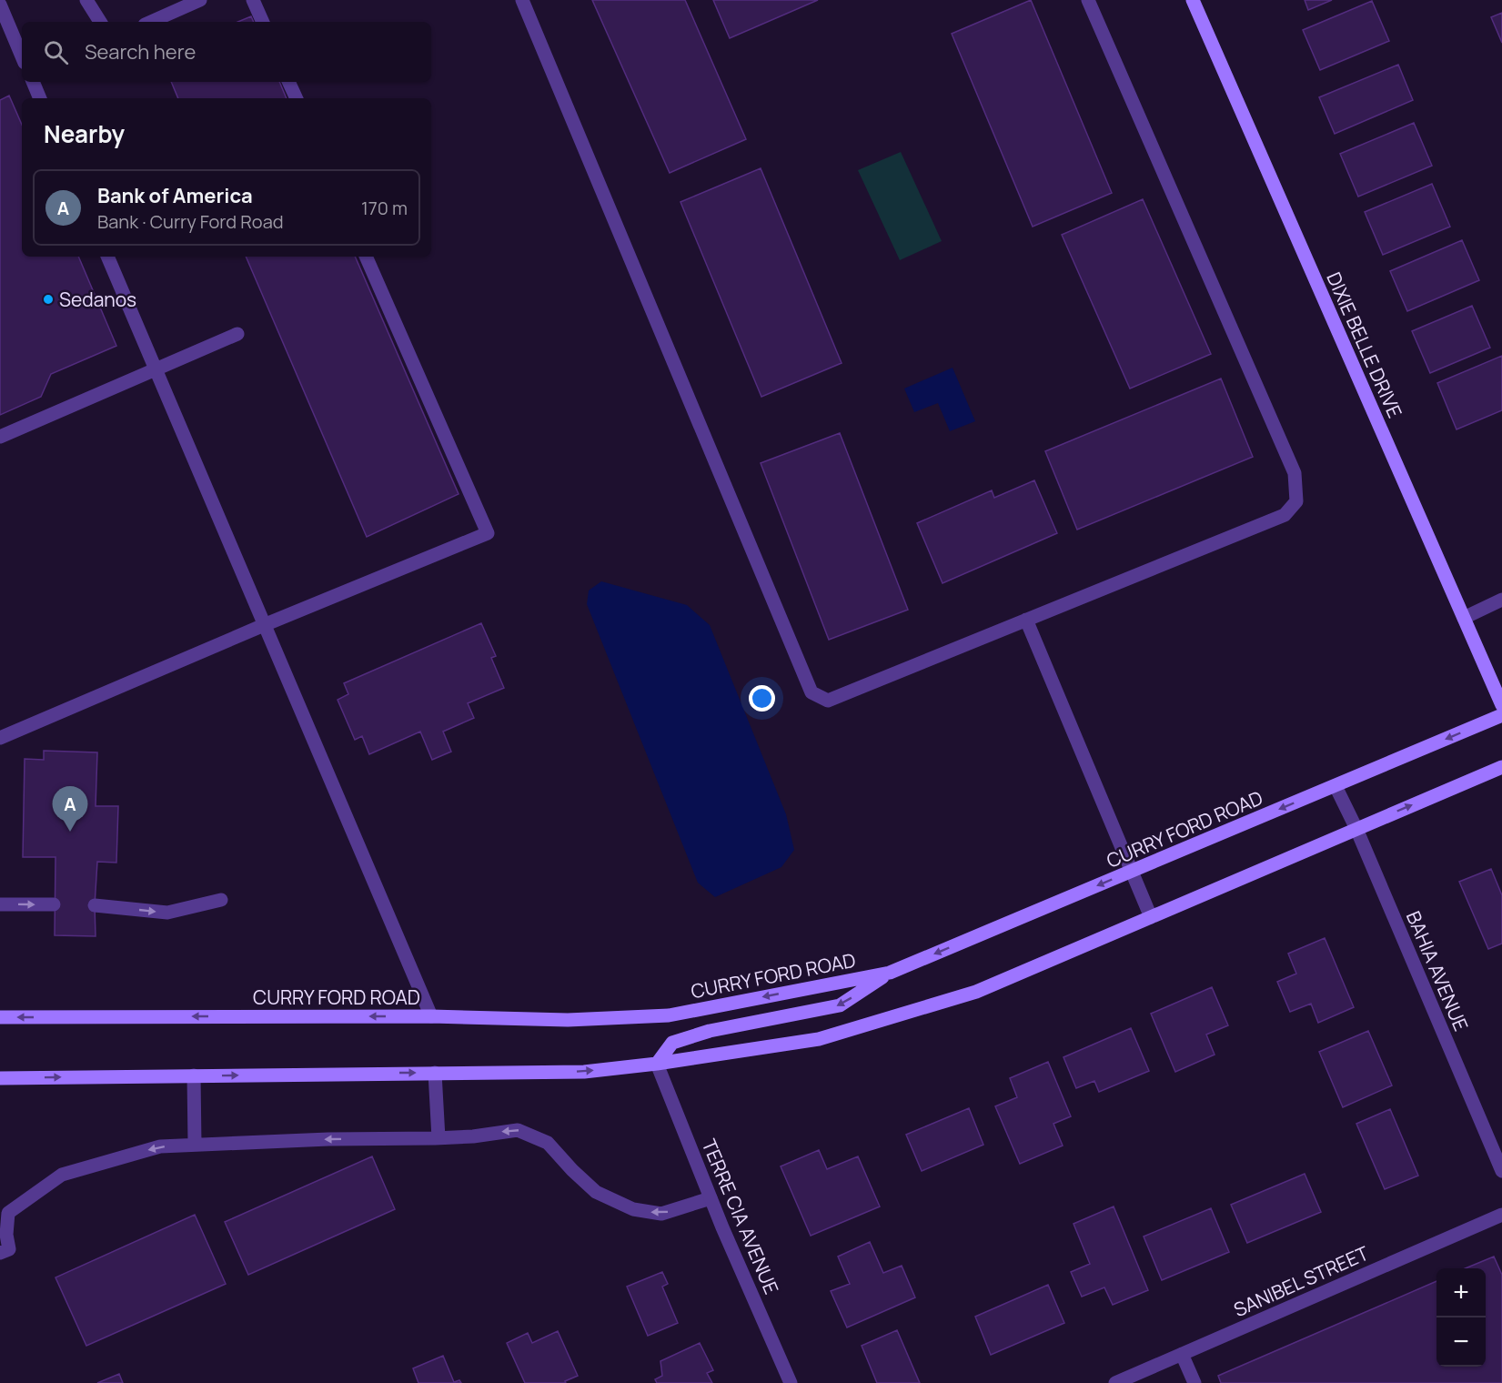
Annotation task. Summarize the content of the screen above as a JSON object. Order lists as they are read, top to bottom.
{
  "streets": {
    "main road": ["DIXIE BELLE DRIVE", "CURRY FORD ROAD"],
    "street": ["BAHIA AVENUE", "TERRE CIA AVENUE", "SANIBEL STREET"]
  },
  "crossings": [
    ["CURRY FORD ROAD", "BAHIA AVENUE"]
  ],
  "places": ["Sedanos"],
  "page": {
    "search": "Search here",
    "heading": "Nearby",
    "list": [
      {
        "mark": "A",
        "name": "Bank of America",
        "note": "Bank · Curry Ford Road",
        "value": "170 m"
      }
    ],
    "pins": "A",
    "map_buttons": ["+", "−"]
  }
}
